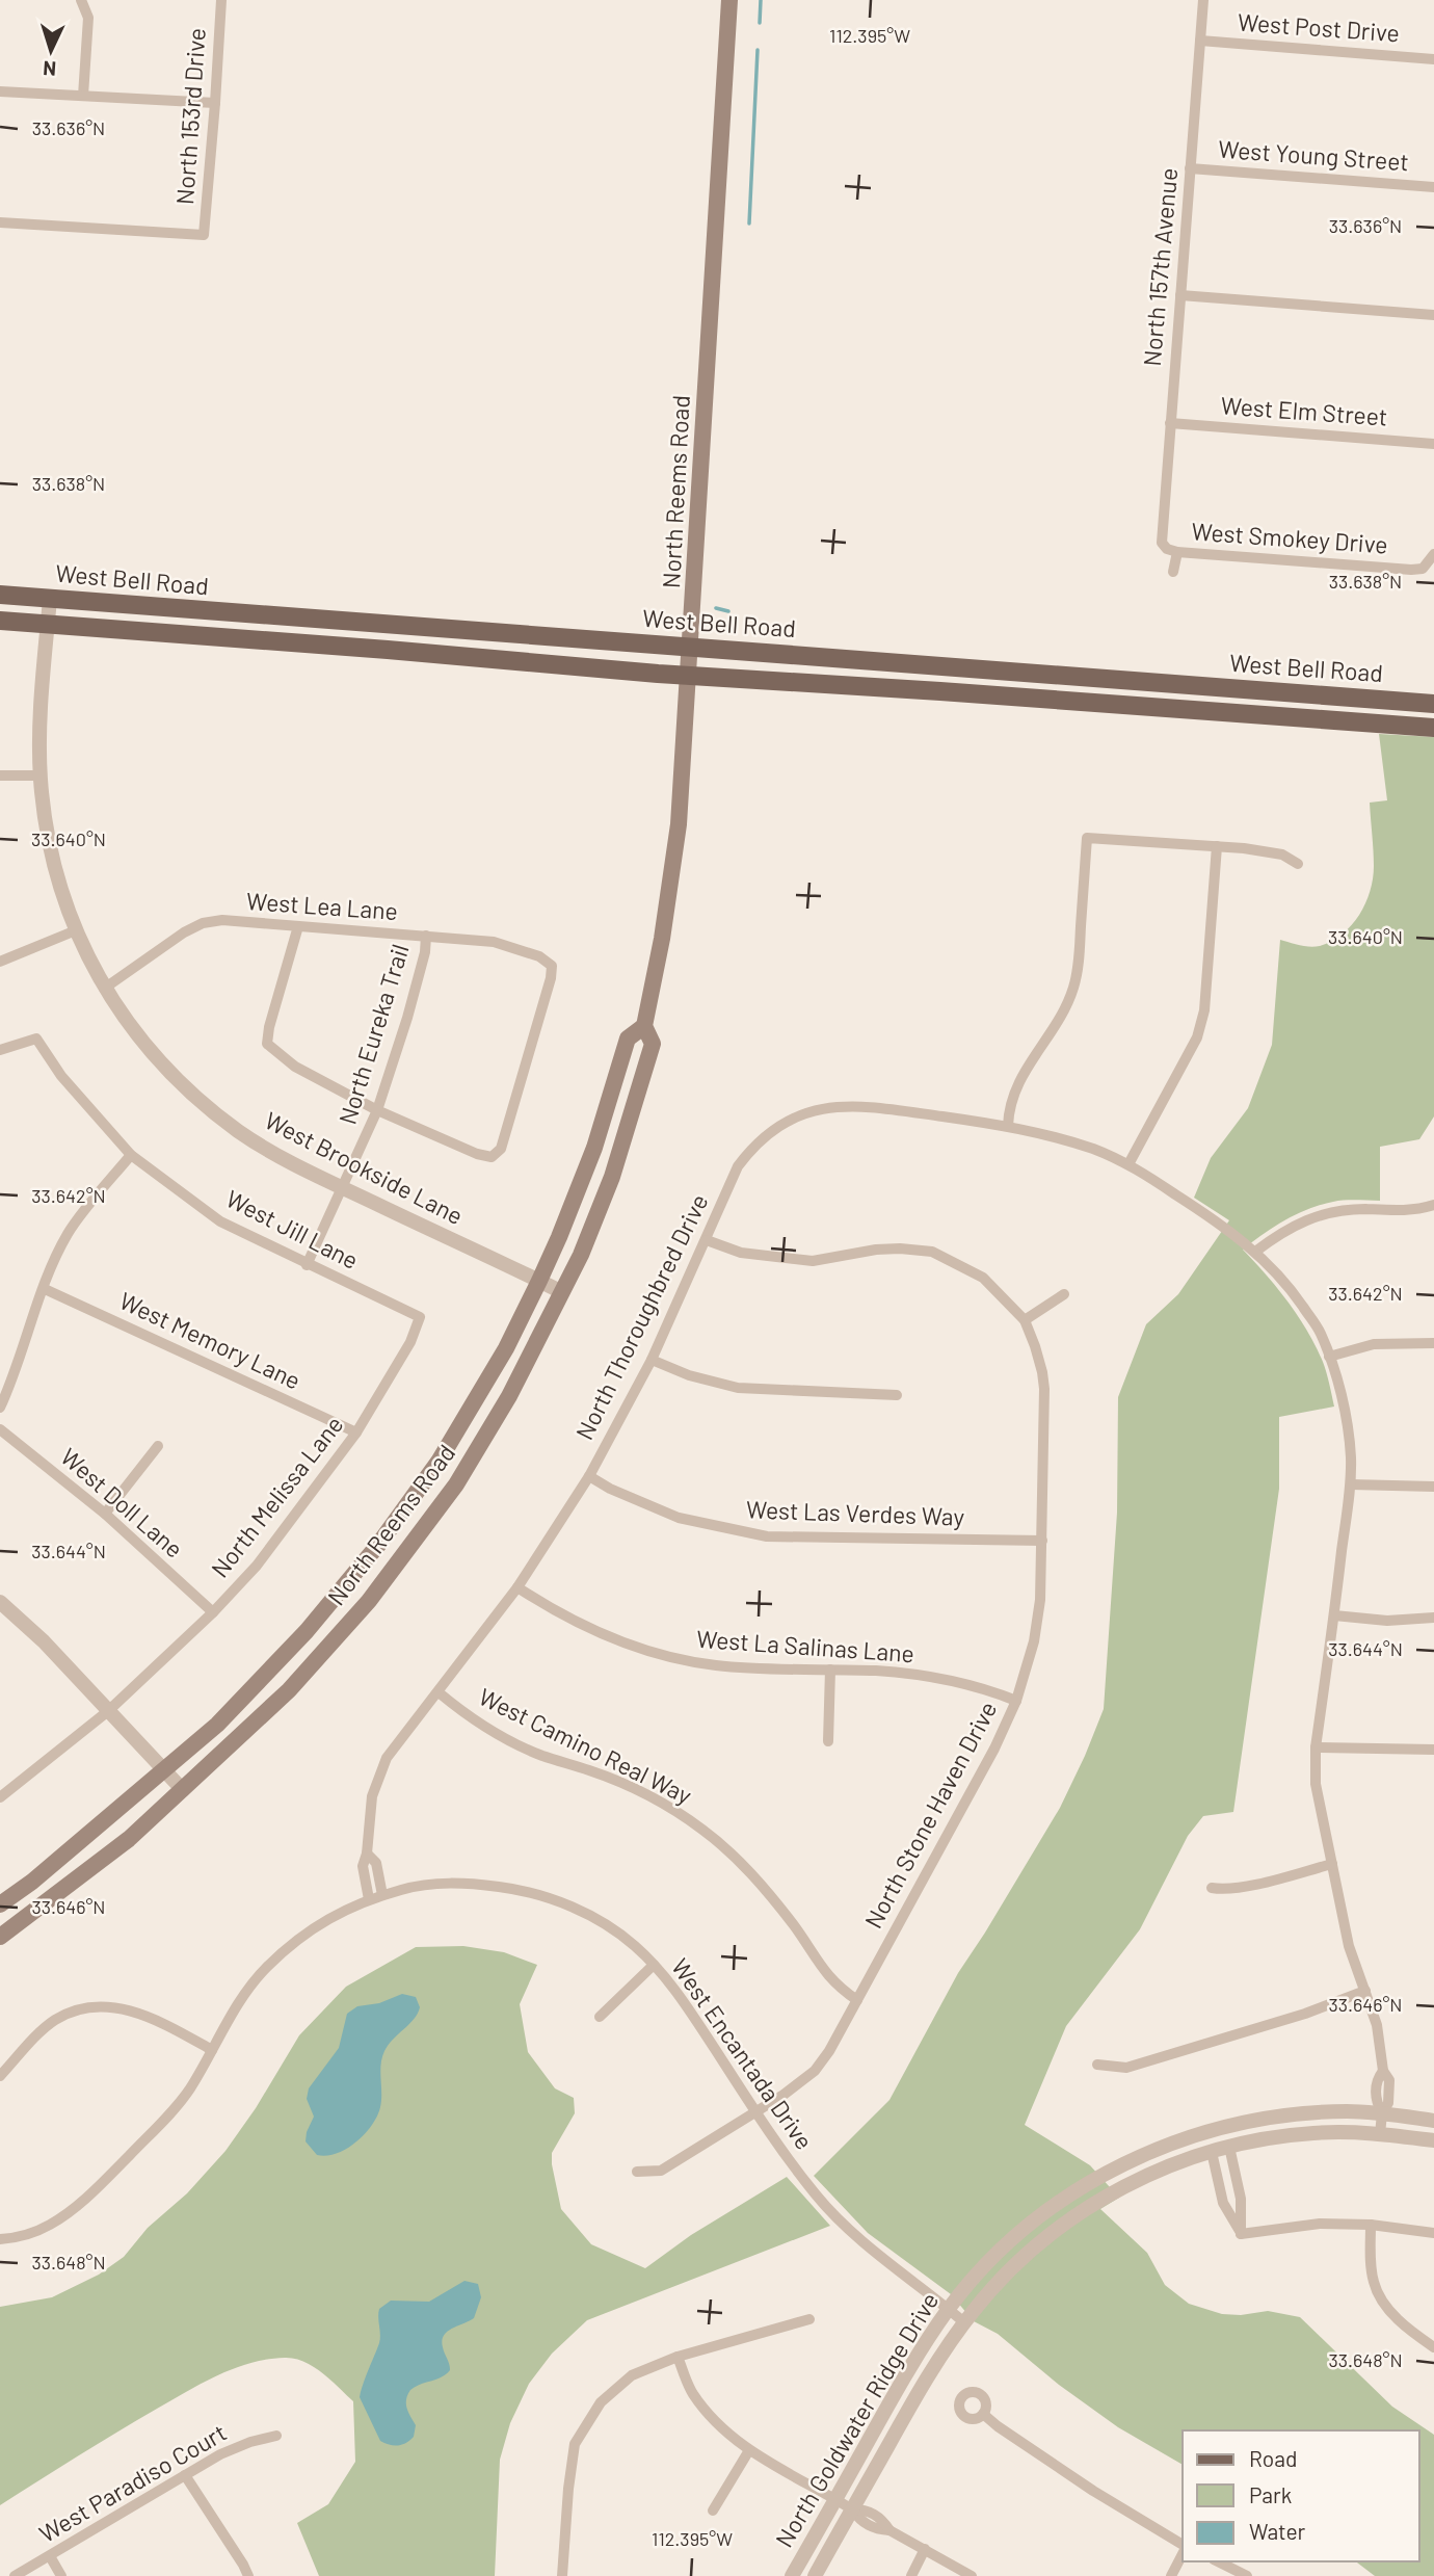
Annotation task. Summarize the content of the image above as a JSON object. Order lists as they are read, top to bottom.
{
  "streets": {
    "main road": ["North Reems Road", "West Bell Road"],
    "street": [
      "West Post Drive",
      "North 153rd Drive",
      "West Young Street",
      "North 157th Avenue",
      "West Elm Street",
      "West Smokey Drive",
      "West Lea Lane",
      "North Eureka Trail",
      "West Brookside Lane",
      "West Jill Lane",
      "North Thoroughbred Drive",
      "West Memory Lane",
      "North Melissa Lane",
      "West Doll Lane",
      "West Las Verdes Way",
      "West La Salinas Lane",
      "West Camino Real Way",
      "North Stone Haven Drive",
      "West Encantada Drive",
      "North Goldwater Ridge Drive",
      "West Paradiso Court"
    ]
  },
  "crossings": [
    ["West Post Drive", "North 157th Avenue"],
    ["West Young Street", "North 157th Avenue"],
    ["North 157th Avenue", "West Elm Street"],
    ["North 157th Avenue", "West Smokey Drive"],
    ["North Reems Road", "West Bell Road"],
    ["North Reems Road", "West Brookside Lane"],
    ["West Bell Road", "West Brookside Lane"],
    ["West Lea Lane", "North Eureka Trail"],
    ["West Lea Lane", "West Brookside Lane"],
    ["North Eureka Trail", "West Brookside Lane"],
    ["North Eureka Trail", "West Jill Lane"],
    ["West Jill Lane", "North Melissa Lane"],
    ["North Thoroughbred Drive", "West Las Verdes Way"],
    ["North Thoroughbred Drive", "West La Salinas Lane"],
    ["North Thoroughbred Drive", "West Camino Real Way"],
    ["North Thoroughbred Drive", "North Stone Haven Drive"],
    ["North Thoroughbred Drive", "West Encantada Drive"],
    ["North Thoroughbred Drive", "North Goldwater Ridge Drive"],
    ["West Memory Lane", "North Melissa Lane"],
    ["North Melissa Lane", "West Doll Lane"],
    ["West Las Verdes Way", "North Stone Haven Drive"],
    ["West La Salinas Lane", "North Stone Haven Drive"],
    ["West Camino Real Way", "North Stone Haven Drive"],
    ["North Stone Haven Drive", "West Encantada Drive"],
    ["West Encantada Drive", "North Goldwater Ridge Drive"]
  ],
  "legend": ["Road", "Park", "Water"],
  "north": "bottom",
  "coordinates": [
    "112.395°W",
    "33.636°N",
    "33.638°N",
    "33.640°N",
    "33.642°N",
    "33.644°N",
    "33.646°N",
    "33.648°N"
  ]
}
